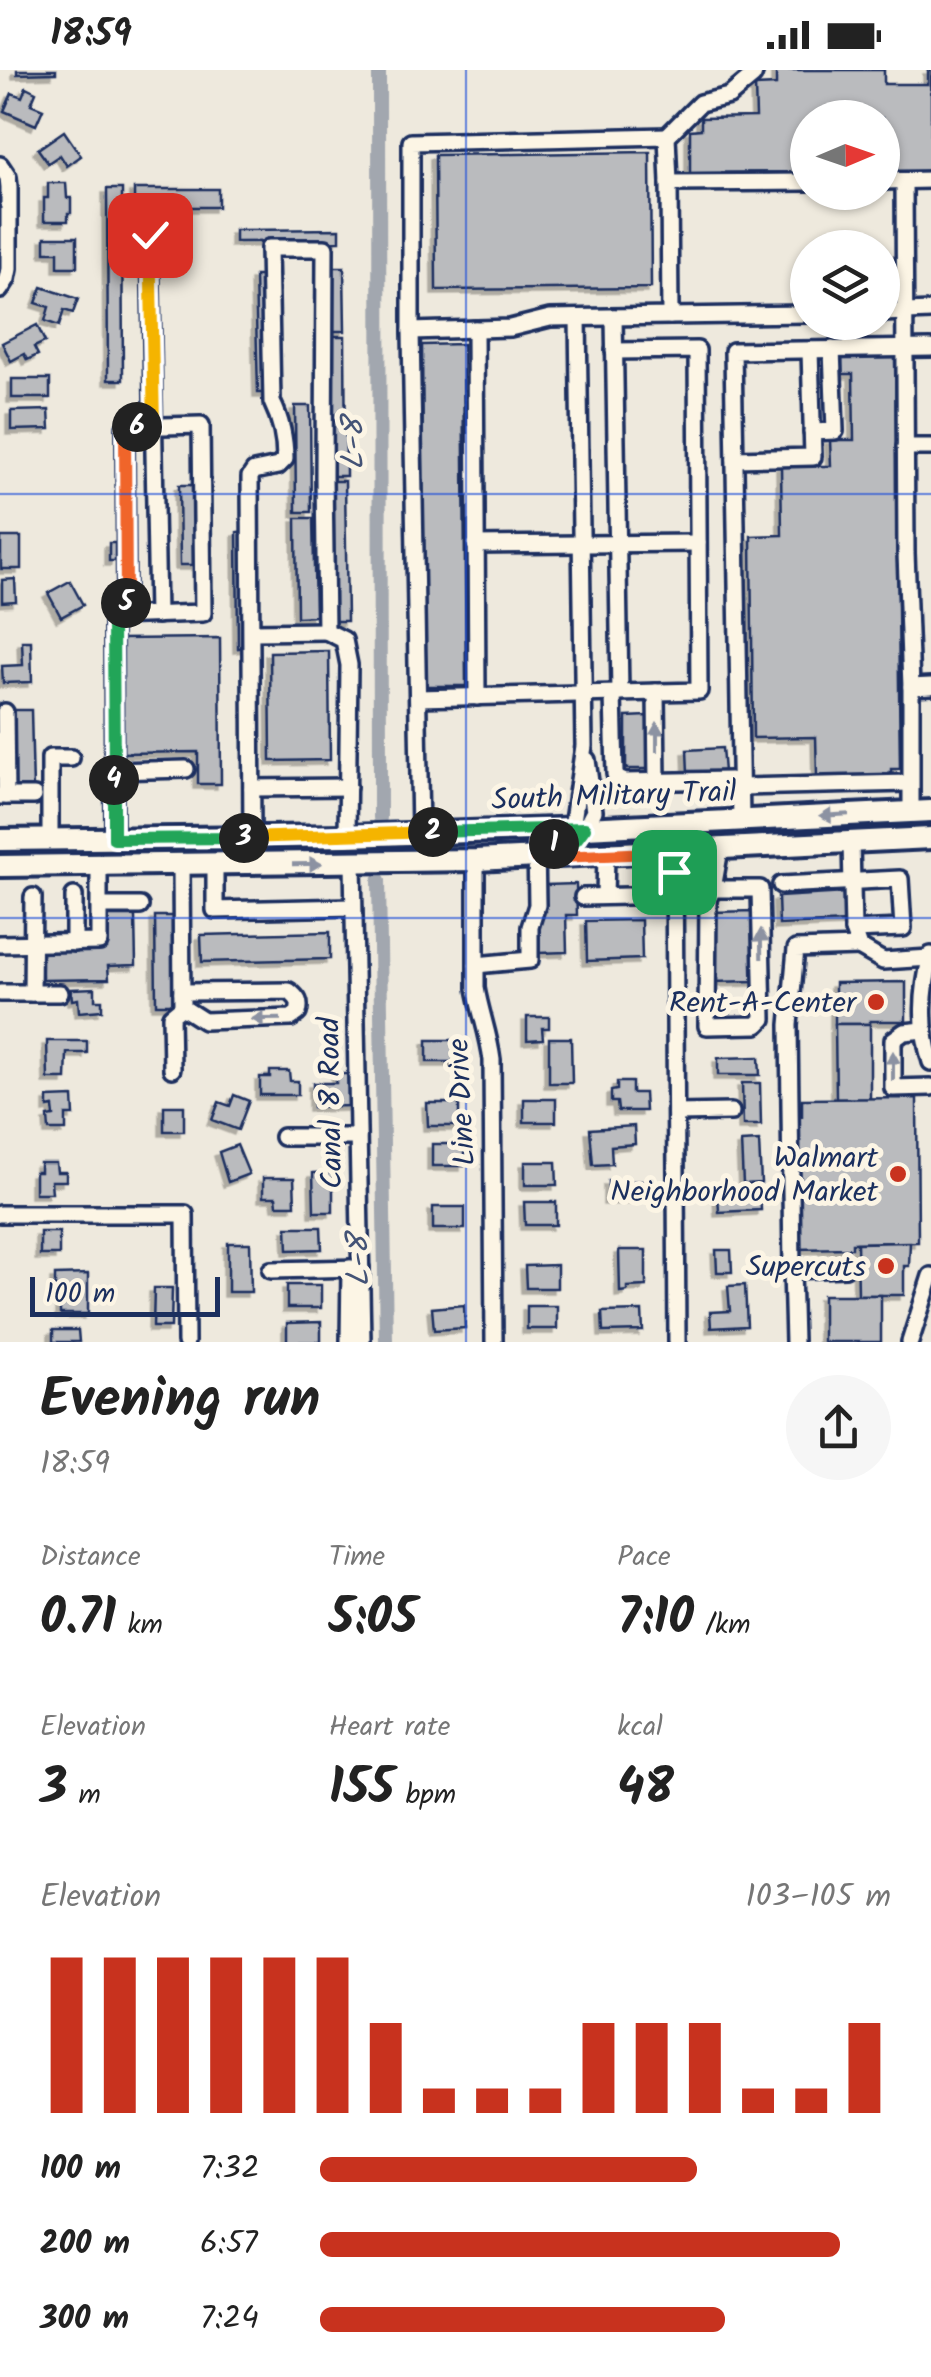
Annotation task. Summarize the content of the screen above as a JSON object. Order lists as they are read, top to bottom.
{
  "streets": {
    "main road": ["South Military Trail"],
    "street": ["Line Drive", "Canal 8 Road"]
  },
  "crossings": [
    ["South Military Trail", "Line Drive"],
    ["South Military Trail", "Canal 8 Road"]
  ],
  "water": ["L-8"],
  "places": ["Rent-A-Center", "Walmart Neighborhood Market", "Supercuts"],
  "scale_bar": "100 m",
  "north": "right",
  "page": {
    "status": "18:59",
    "pins": [
      "6",
      "5",
      "4",
      "2",
      "3",
      "1"
    ],
    "scale": "100 m",
    "heading": ["Evening run", "18:59"],
    "stats": [
      ["Distance", "0.71 km"],
      ["Time", "5:05"],
      ["Pace", "7:10 /km"],
      ["Elevation", "3 m"],
      ["Heart rate", "155 bpm"],
      ["kcal", "48"]
    ],
    "chart": ["Elevation", "103–105 m"],
    "list": [
      {
        "name": "100 m",
        "note": "7:32"
      },
      {
        "name": "200 m",
        "note": "6:57"
      },
      {
        "name": "300 m",
        "note": "7:24"
      }
    ]
  }
}
